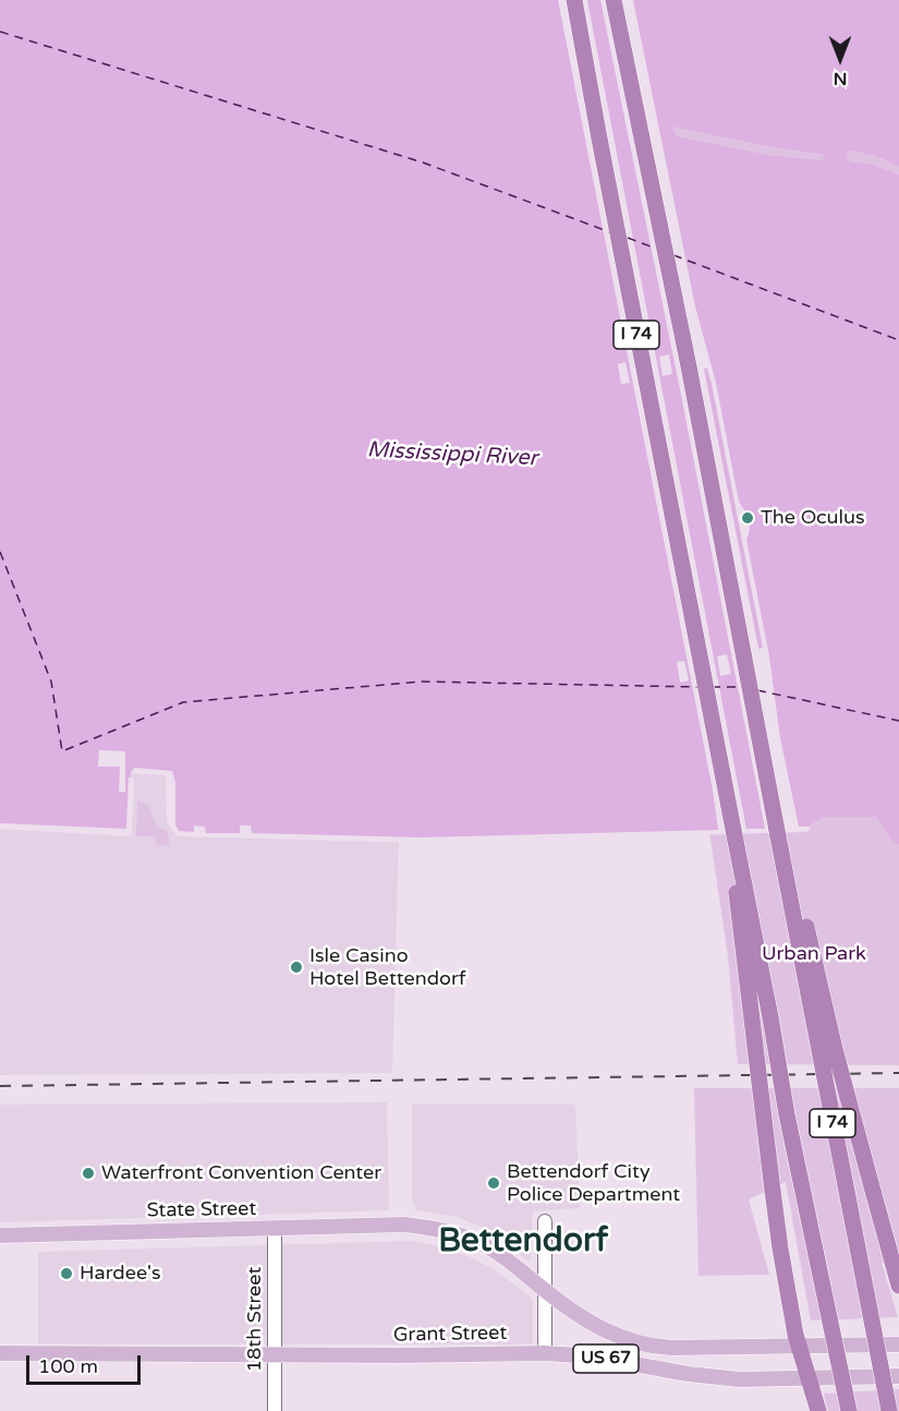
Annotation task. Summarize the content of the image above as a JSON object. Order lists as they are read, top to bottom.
{
  "streets": {
    "highway": ["I 74"],
    "main road": ["State Street", "Grant Street", "US 67"],
    "street": ["18th Street"]
  },
  "crossings": [
    ["State Street", "18th Street"],
    ["State Street", "US 67"],
    ["18th Street", "Grant Street"]
  ],
  "districts": ["Bettendorf"],
  "water": ["Mississippi River"],
  "parks": ["Urban Park"],
  "places": [
    "The Oculus",
    "Isle Casino Hotel Bettendorf",
    "Waterfront Convention Center",
    "Bettendorf City Police Department",
    "Hardee's"
  ],
  "scale_bar": "100 m",
  "north": "bottom"
}
